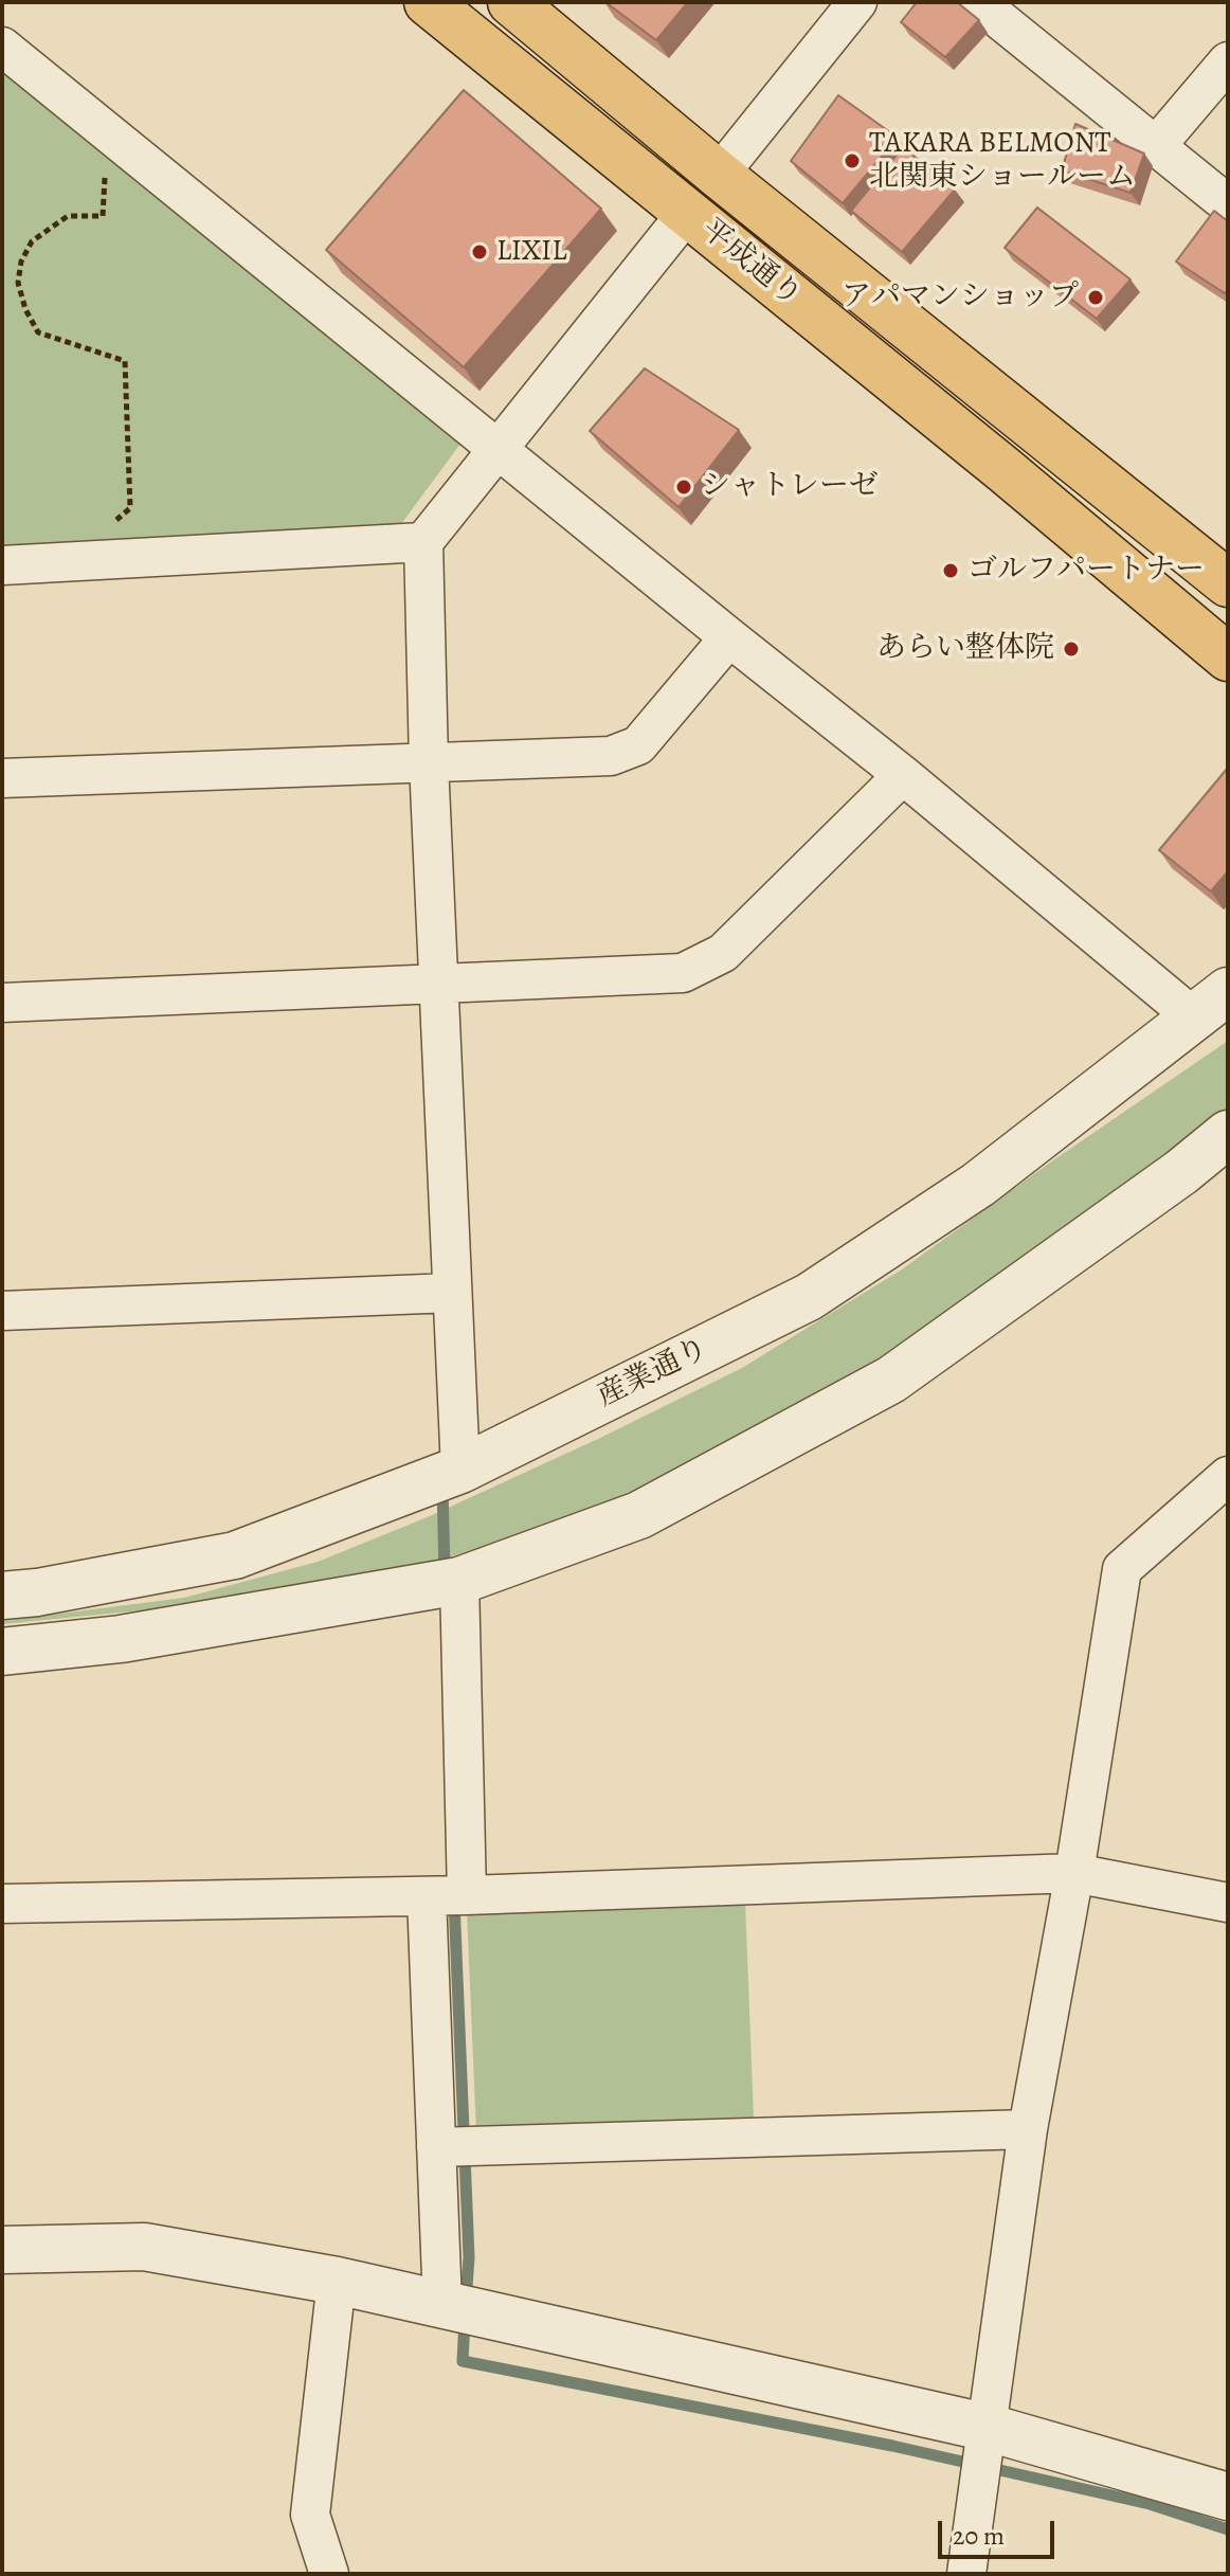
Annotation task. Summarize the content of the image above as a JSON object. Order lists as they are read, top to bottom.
{
  "streets": {
    "main road": ["平成通り"],
    "street": ["産業通り"]
  },
  "places": [
    "TAKARA BELMONT 北関東ショールーム",
    "LIXIL",
    "アパマンショップ",
    "シャトレーゼ",
    "ゴルフパートナー",
    "あらい整体院"
  ],
  "scale_bar": "20 m"
}
